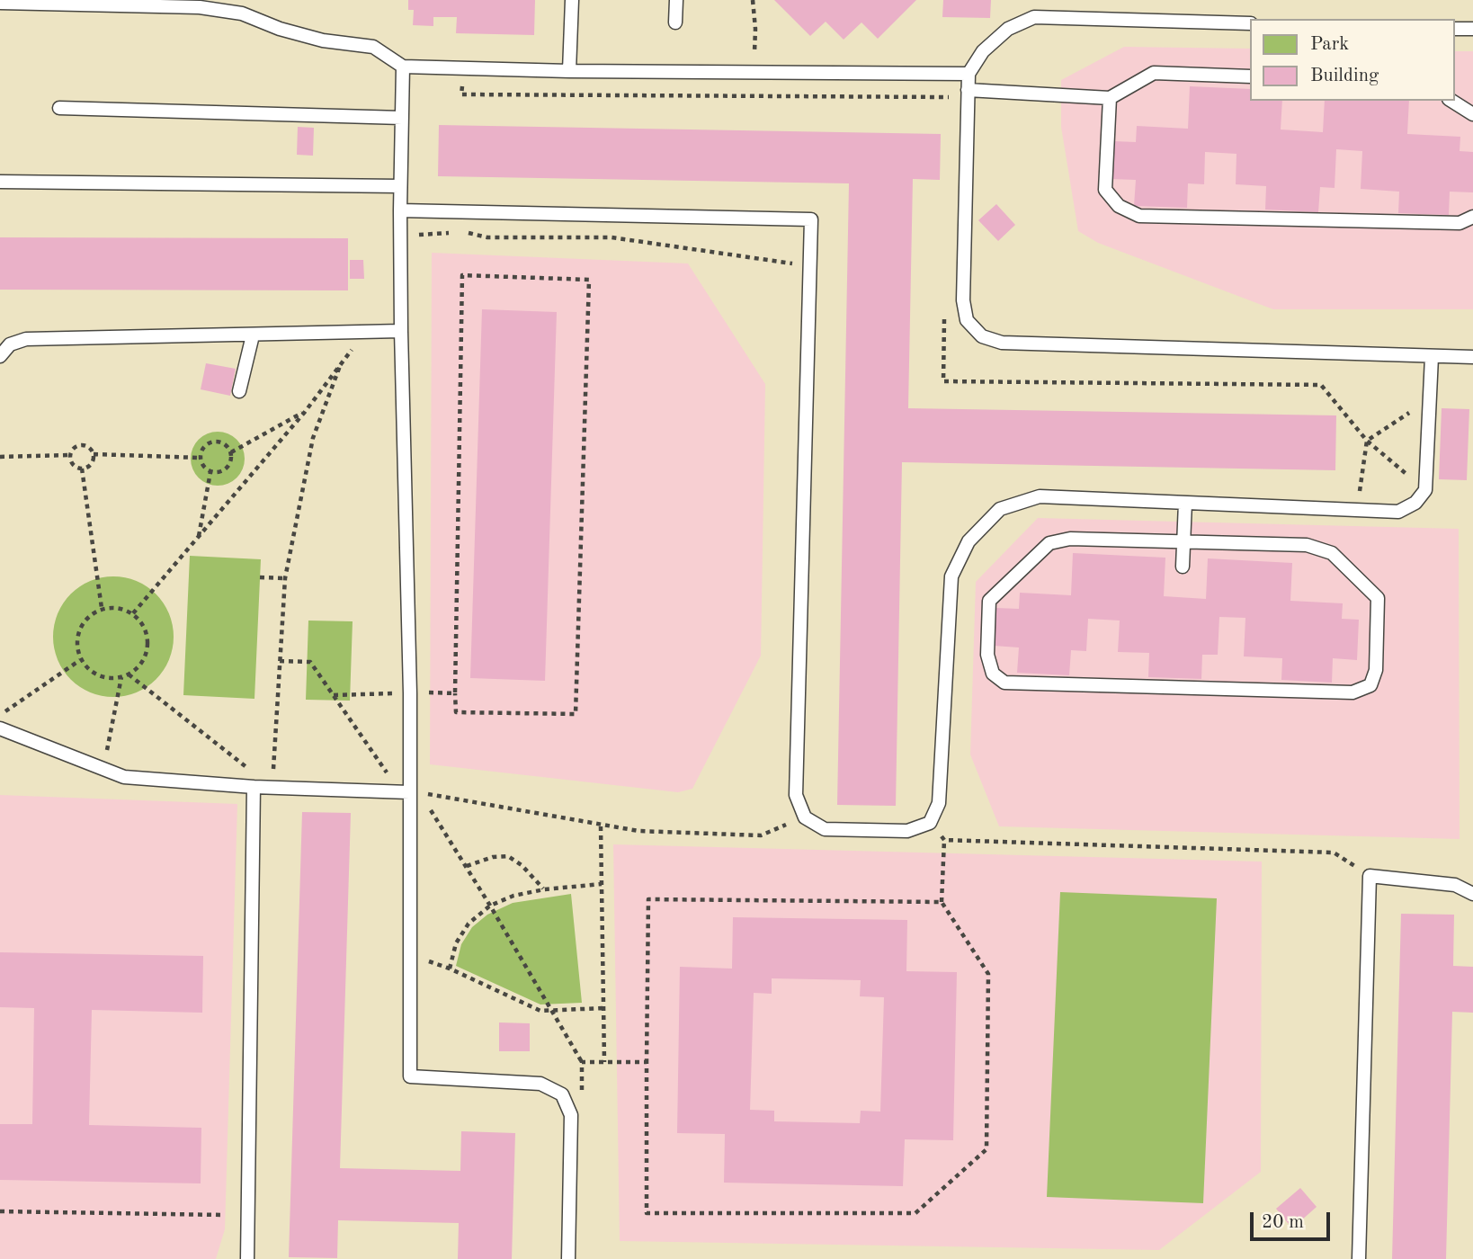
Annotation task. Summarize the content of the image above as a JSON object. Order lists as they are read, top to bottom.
{
  "legend": ["Park", "Building"],
  "scale_bar": "20 m"
}
